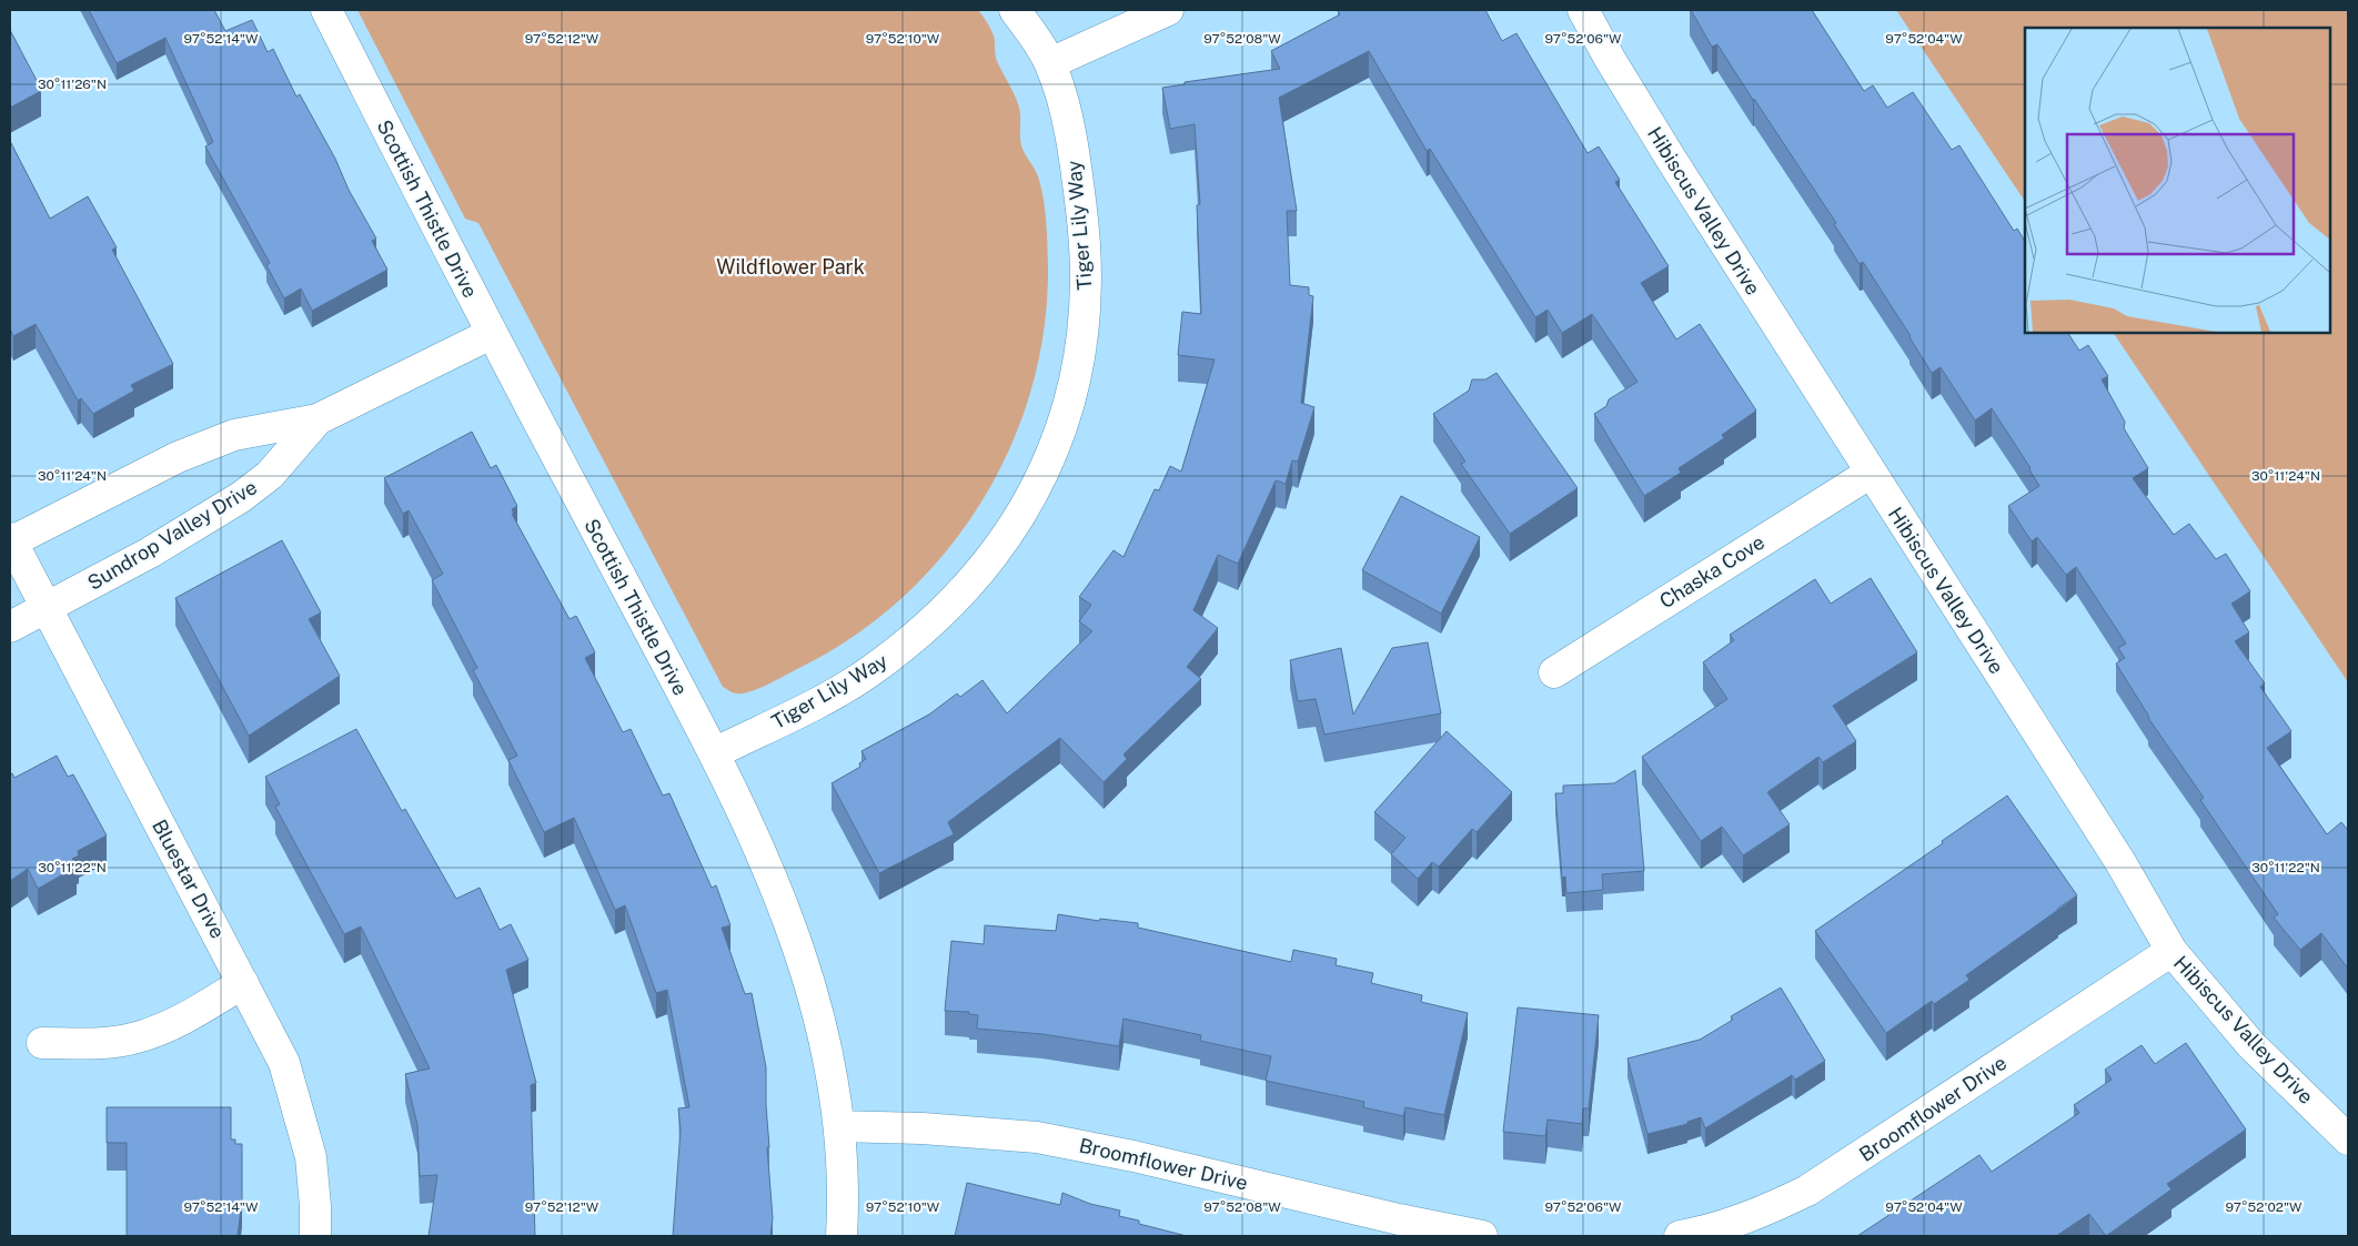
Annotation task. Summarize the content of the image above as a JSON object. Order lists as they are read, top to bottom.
{
  "streets": {
    "street": [
      "Scottish Thistle Drive",
      "Hibiscus Valley Drive",
      "Tiger Lily Way",
      "Sundrop Valley Drive",
      "Chaska Cove",
      "Bluestar Drive",
      "Broomflower Drive"
    ]
  },
  "crossings": [
    ["Scottish Thistle Drive", "Tiger Lily Way"],
    ["Scottish Thistle Drive", "Sundrop Valley Drive"],
    ["Scottish Thistle Drive", "Broomflower Drive"],
    ["Hibiscus Valley Drive", "Chaska Cove"],
    ["Hibiscus Valley Drive", "Broomflower Drive"],
    ["Sundrop Valley Drive", "Bluestar Drive"]
  ],
  "parks": ["Wildflower Park"],
  "coordinates": [
    "97°52'14\"W",
    "97°52'12\"W",
    "97°52'10\"W",
    "97°52'08\"W",
    "97°52'06\"W",
    "97°52'04\"W",
    "30°11'26\"N",
    "30°11'24\"N",
    "30°11'22\"N",
    "97°52'02\"W"
  ]
}
